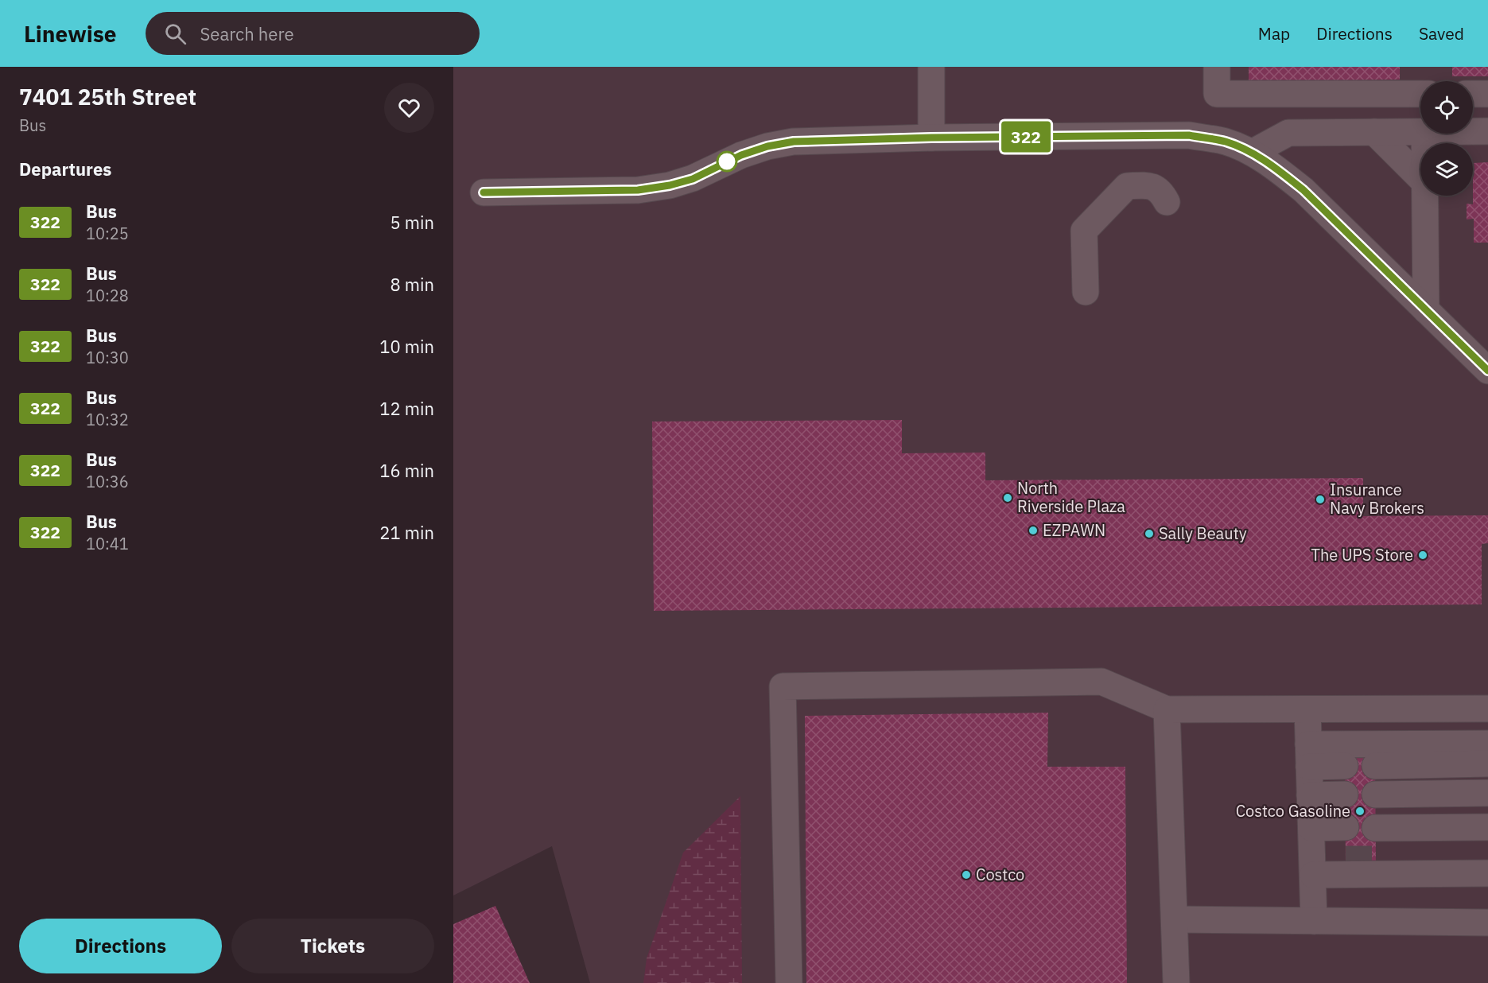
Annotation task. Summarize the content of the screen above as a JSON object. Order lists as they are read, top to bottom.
{
  "places": [
    "North Riverside Plaza",
    "Insurance Navy Brokers",
    "EZPAWN",
    "Sally Beauty",
    "The UPS Store",
    "Costco Gasoline",
    "Costco"
  ],
  "lines": ["bus line 322"],
  "page": {
    "header": "Linewise",
    "search": "Search here",
    "nav": ["Map", "Directions", "Saved"],
    "heading": [
      ["7401 25th Street", "Bus"],
      "Departures"
    ],
    "on_map": "322",
    "list": [
      {
        "mark": "322",
        "name": "Bus",
        "note": "10:25",
        "value": "5 min"
      },
      {
        "mark": "322",
        "name": "Bus",
        "note": "10:28",
        "value": "8 min"
      },
      {
        "mark": "322",
        "name": "Bus",
        "note": "10:30",
        "value": "10 min"
      },
      {
        "mark": "322",
        "name": "Bus",
        "note": "10:32",
        "value": "12 min"
      },
      {
        "mark": "322",
        "name": "Bus",
        "note": "10:36",
        "value": "16 min"
      },
      {
        "mark": "322",
        "name": "Bus",
        "note": "10:41",
        "value": "21 min"
      }
    ],
    "buttons": ["Directions", "Tickets"]
  }
}
